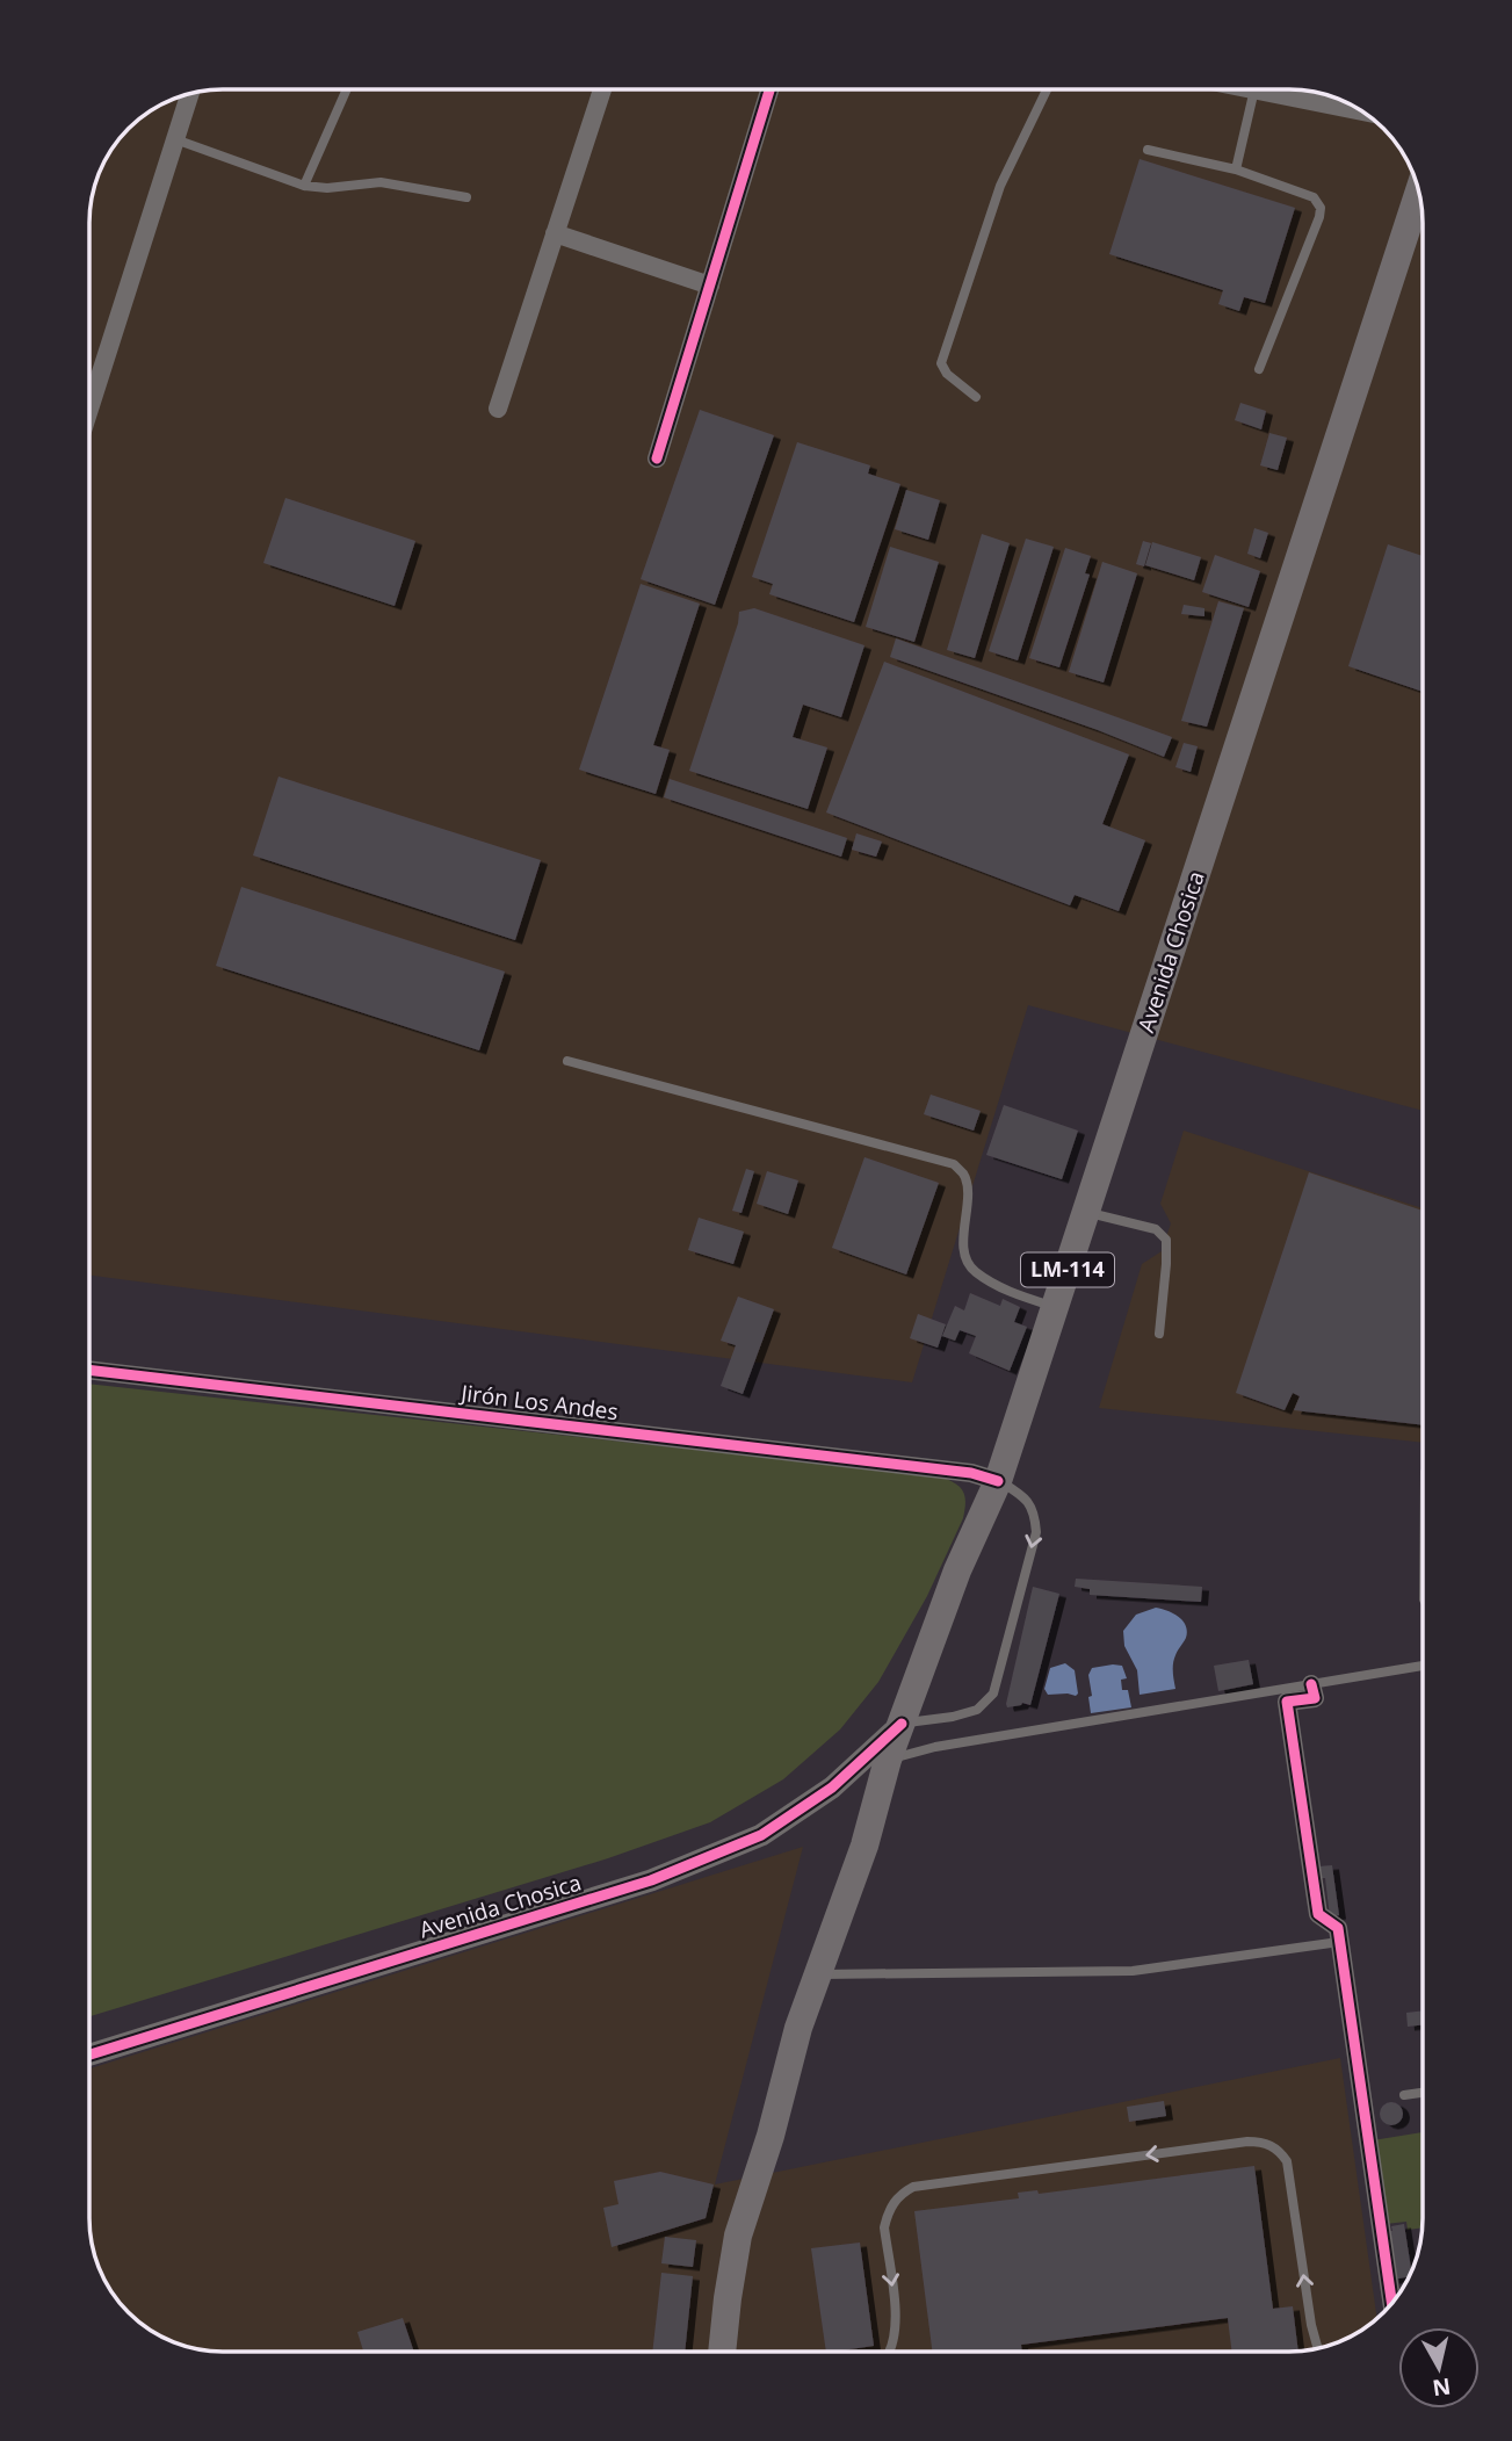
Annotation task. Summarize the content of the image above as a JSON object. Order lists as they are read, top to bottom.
{
  "streets": {
    "main road": ["Avenida Chosica", "LM-114"],
    "street": ["Jirón Los Andes"]
  },
  "crossings": [
    ["Avenida Chosica", "Jirón Los Andes"]
  ],
  "north": "bottom"
}
